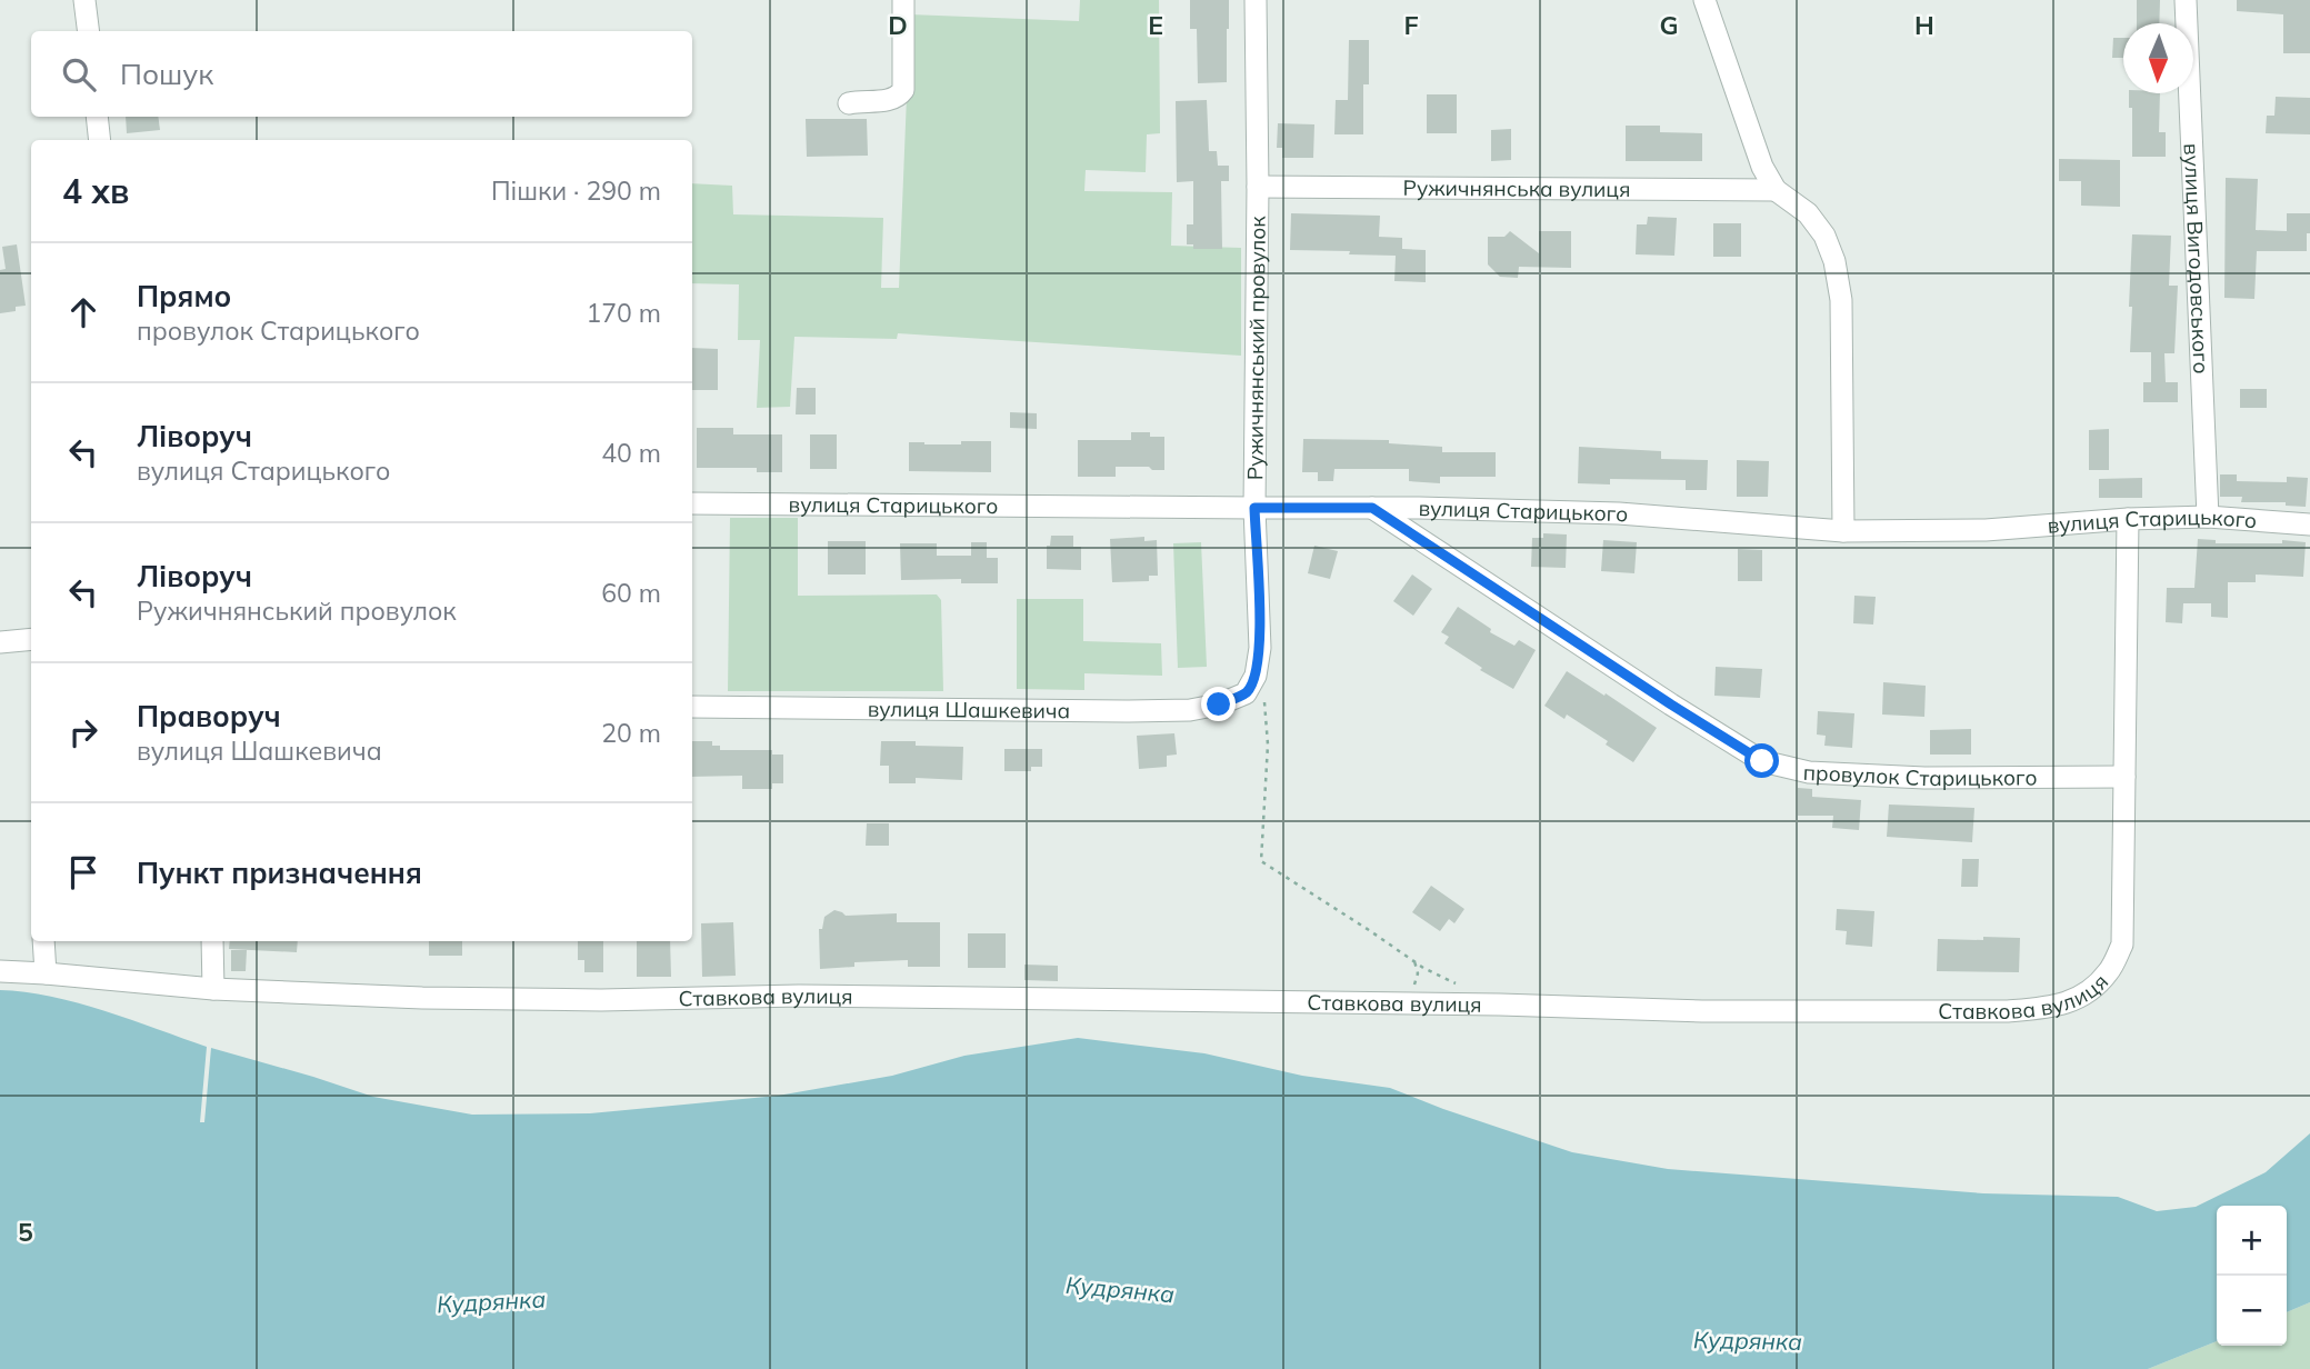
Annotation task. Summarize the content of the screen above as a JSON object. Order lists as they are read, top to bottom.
{
  "streets": {
    "street": [
      "Ружичнянська вулиця",
      "вулиця Вигодовського",
      "Ружичнянський провулок",
      "вулиця Старицького",
      "вулиця Шашкевича",
      "провулок Старицького",
      "Ставкова вулиця"
    ]
  },
  "crossings": [
    ["Ружичнянська вулиця", "Ружичнянський провулок"],
    ["вулиця Вигодовського", "вулиця Старицького"],
    ["Ружичнянський провулок", "вулиця Старицького"],
    ["Ружичнянський провулок", "вулиця Шашкевича"],
    ["вулиця Старицького", "провулок Старицького"],
    ["вулиця Старицького", "Ставкова вулиця"],
    ["провулок Старицького", "Ставкова вулиця"]
  ],
  "water": ["Кудрянка"],
  "north": "bottom",
  "page": {
    "search": "Пошук",
    "heading": ["4 хв", "Пішки · 290 m"],
    "list": [
      ["Прямо", "провулок Старицького", "170 m"],
      ["Ліворуч", "вулиця Старицького", "40 m"],
      ["Ліворуч", "Ружичнянський провулок", "60 m"],
      ["Праворуч", "вулиця Шашкевича", "20 m"],
      "Пункт призначення"
    ],
    "map_buttons": ["+", "−"]
  },
  "grid": {
    "columns": [
      "D",
      "E",
      "F",
      "G",
      "H"
    ],
    "rows": ["5"]
  }
}
